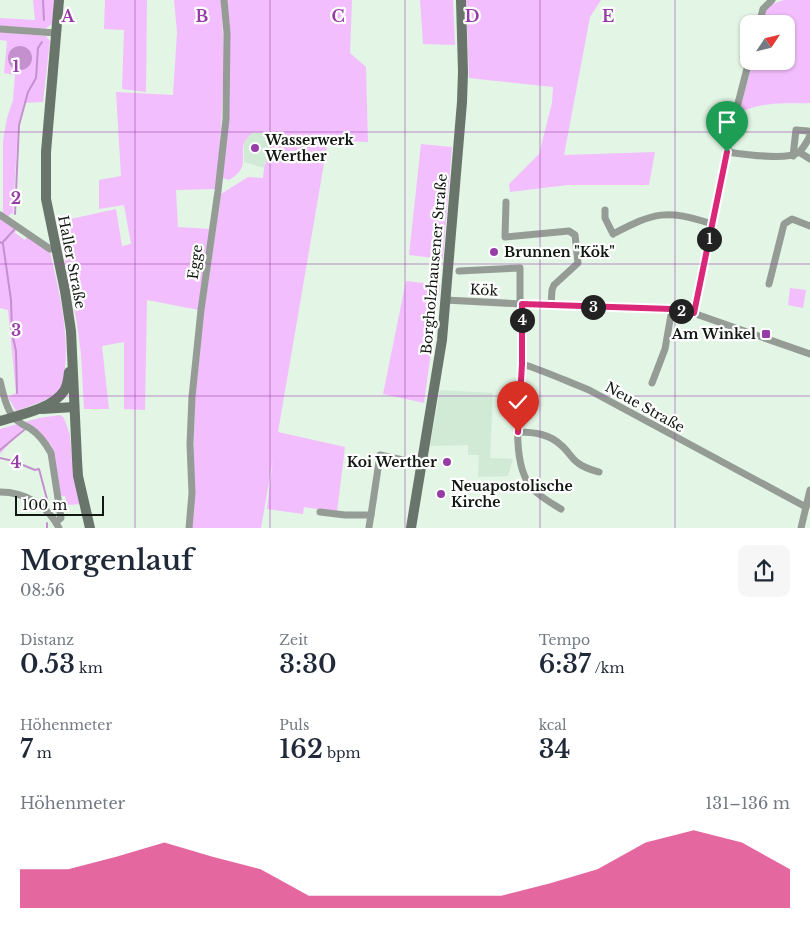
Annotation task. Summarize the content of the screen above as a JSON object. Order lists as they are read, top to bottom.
{
  "streets": {
    "street": [
      "Haller Straße",
      "Egge",
      "Borgholzhausener Straße",
      "Kök",
      "Neue Straße"
    ]
  },
  "crossings": [
    ["Borgholzhausener Straße", "Kök"]
  ],
  "places": {
    "other": [
      "Wasserwerk Werther",
      "Brunnen \"Kök\"",
      "Koi Werther",
      "Neuapostolische Kirche"
    ],
    "transit": ["Am Winkel"]
  },
  "scale_bar": "100 m",
  "north": "top right",
  "page": {
    "pins": [
      "1",
      "3",
      "2",
      "4"
    ],
    "scale": "100 m",
    "heading": ["Morgenlauf", "08:56"],
    "stats": [
      ["Distanz", "0.53 km"],
      ["Zeit", "3:30"],
      ["Tempo", "6:37 /km"],
      ["Höhenmeter", "7 m"],
      ["Puls", "162 bpm"],
      ["kcal", "34"]
    ],
    "chart": ["Höhenmeter", "131–136 m"]
  },
  "grid": {
    "columns": [
      "A",
      "B",
      "C",
      "D",
      "E"
    ],
    "rows": [
      "1",
      "2",
      "3",
      "4"
    ]
  }
}
